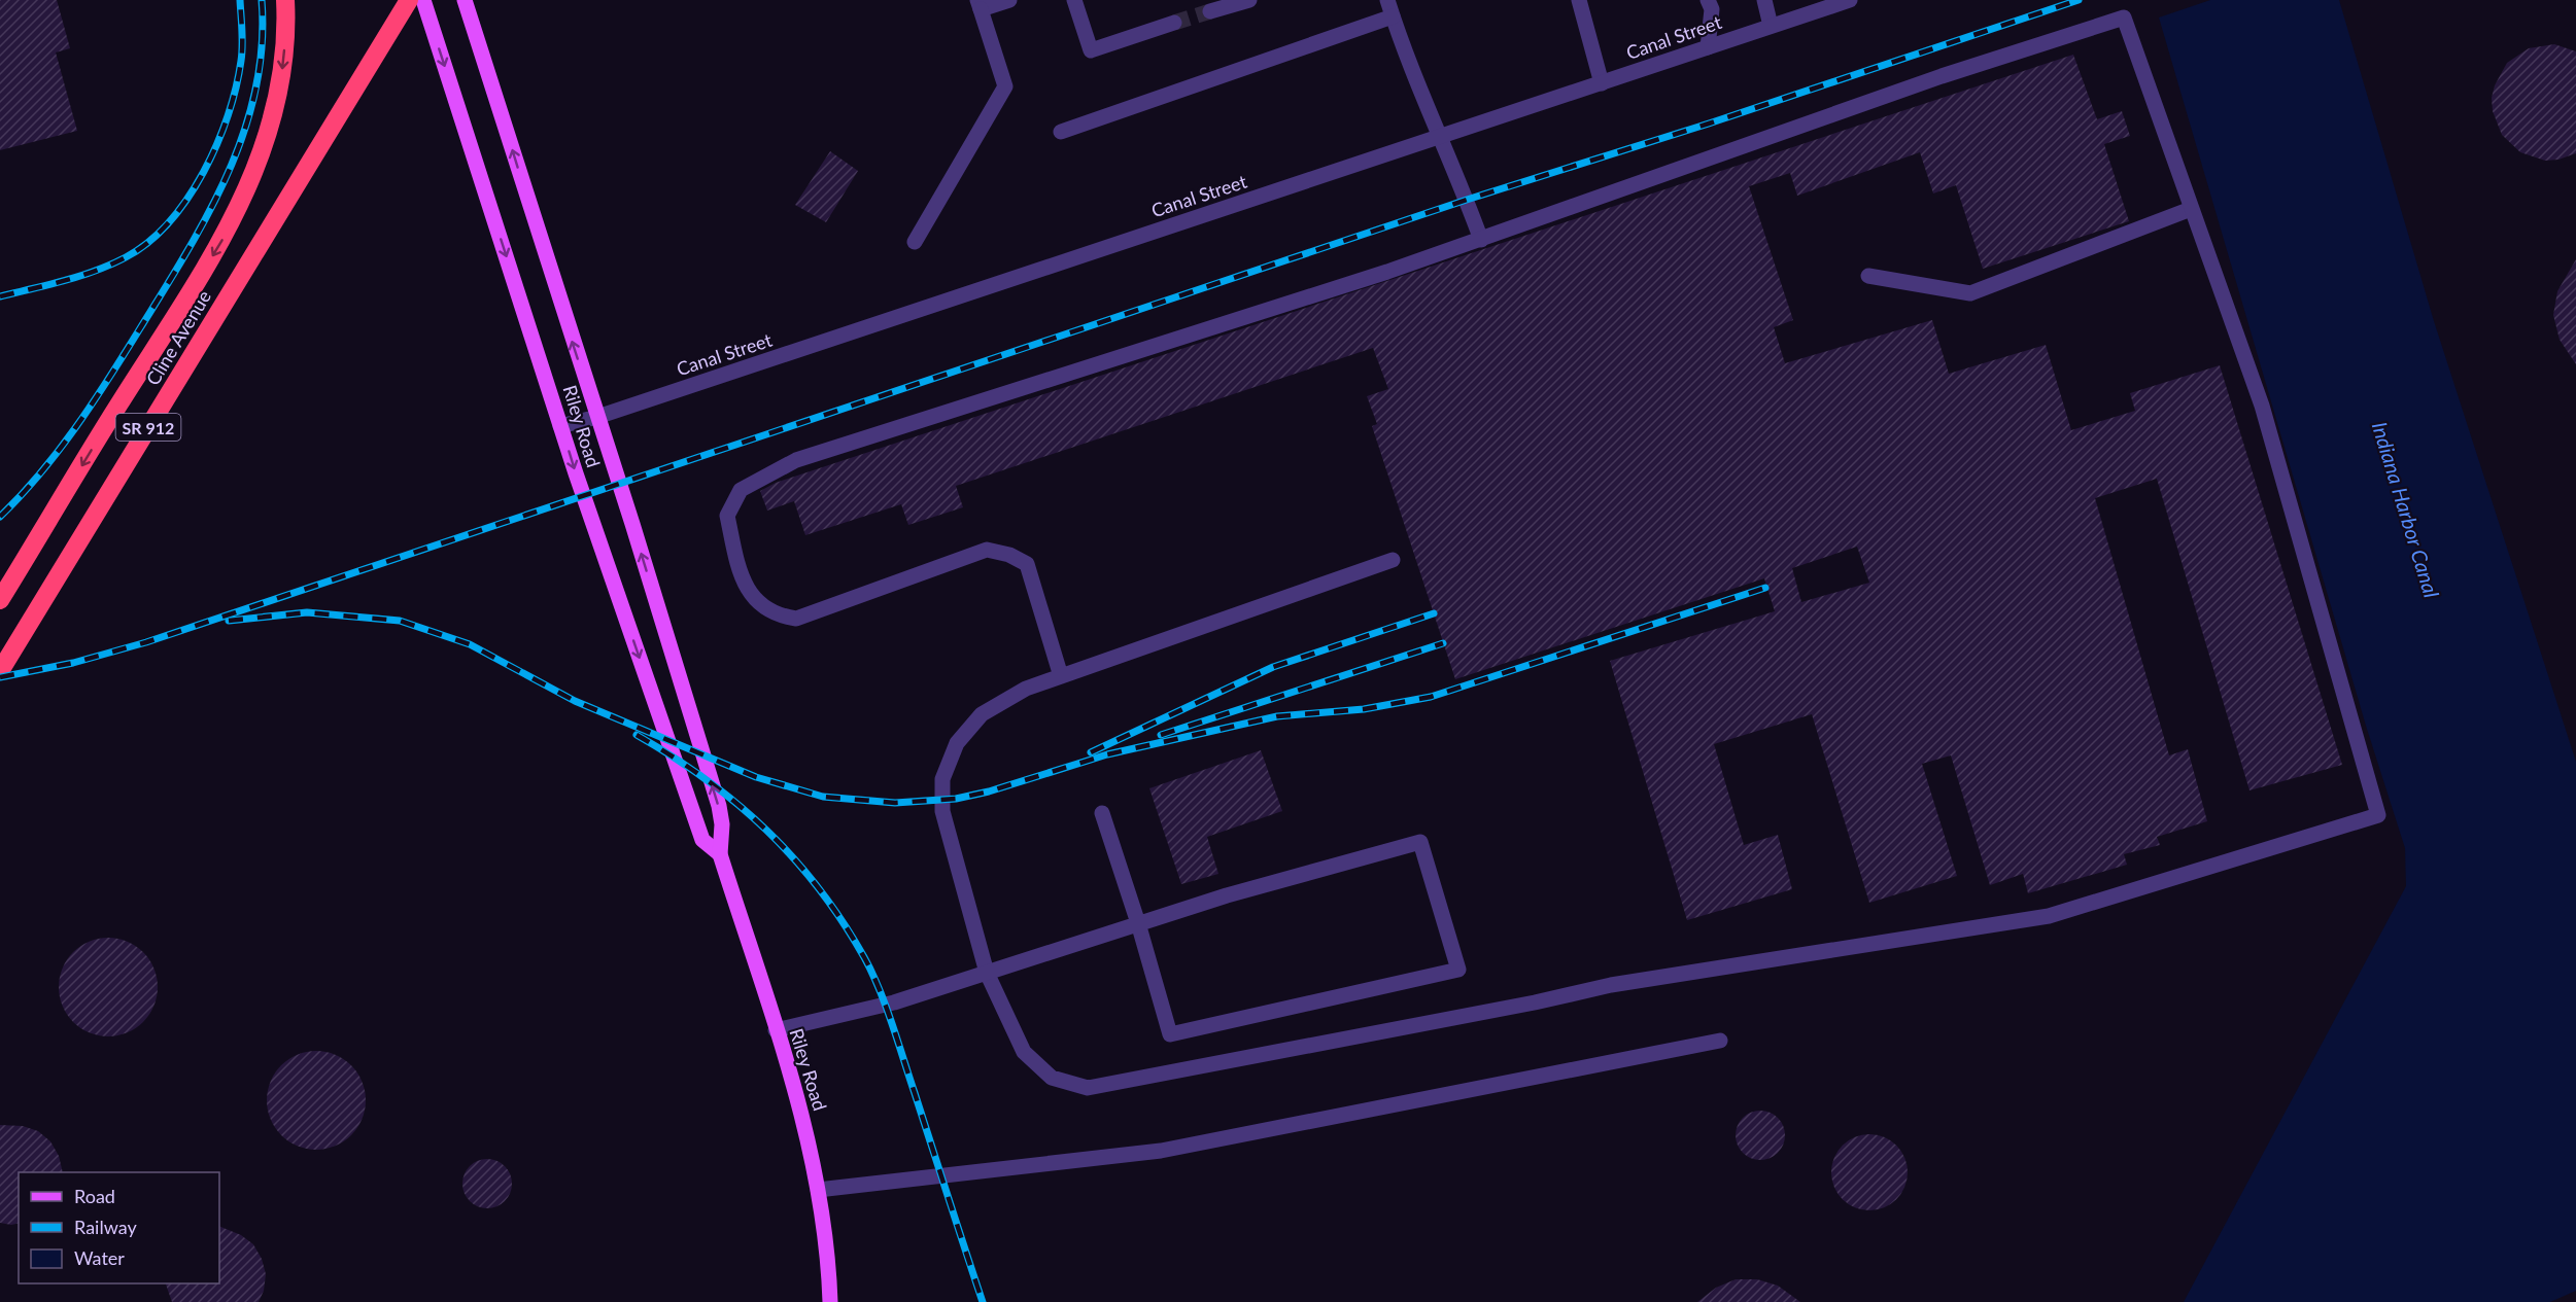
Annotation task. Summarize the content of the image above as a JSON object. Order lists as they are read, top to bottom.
{
  "streets": {
    "highway": ["Cline Avenue", "SR 912"],
    "main road": ["Riley Road"],
    "street": ["Canal Street"]
  },
  "crossings": [
    ["Canal Street", "Riley Road"]
  ],
  "water": ["Indiana Harbor Canal"],
  "legend": ["Road", "Railway", "Water"]
}
